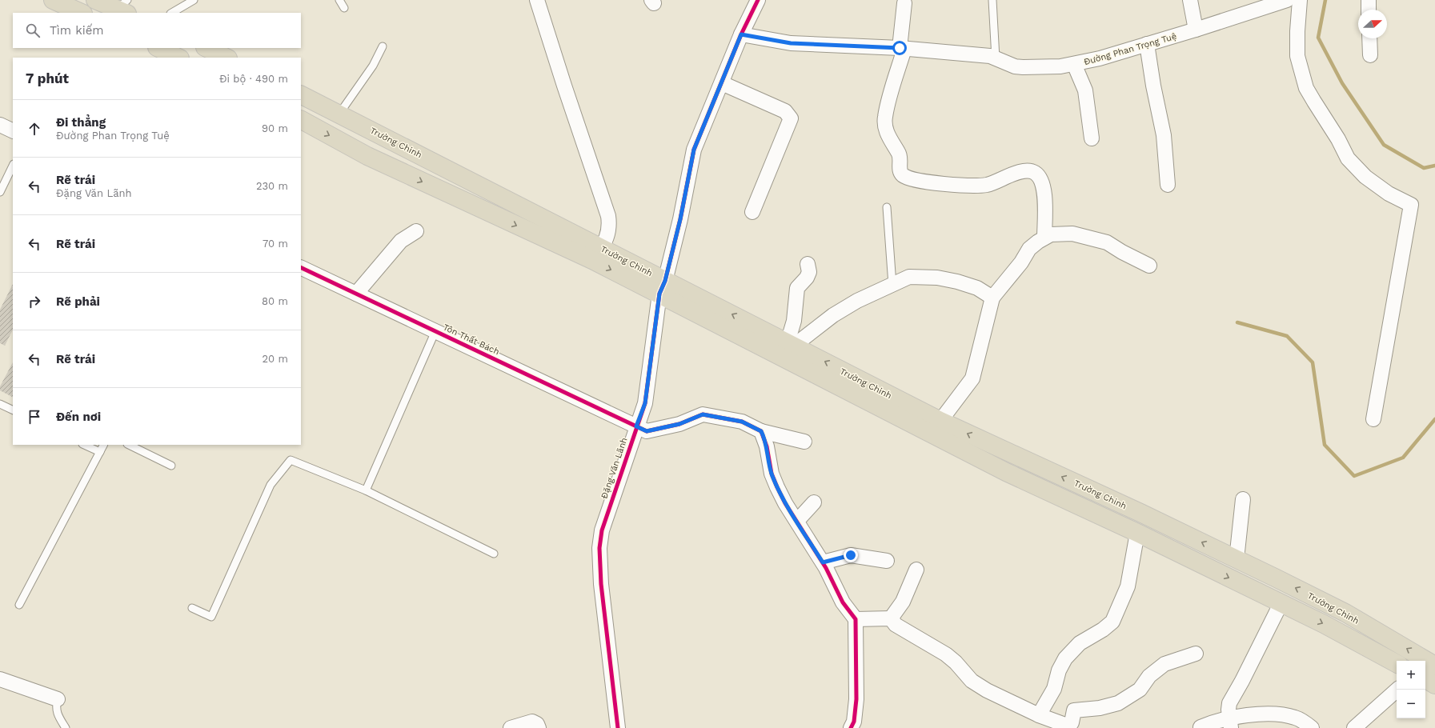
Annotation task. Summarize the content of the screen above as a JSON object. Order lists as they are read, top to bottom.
{
  "streets": {
    "highway": ["Trường Chinh"],
    "street": ["Đường Phan Trọng Tuệ", "Tôn Thất Bách", "Đặng Văn Lãnh"]
  },
  "crossings": [
    ["Đường Phan Trọng Tuệ", "Đặng Văn Lãnh"],
    ["Trường Chinh", "Đặng Văn Lãnh"],
    ["Tôn Thất Bách", "Đặng Văn Lãnh"]
  ],
  "north": "right",
  "page": {
    "search": "Tìm kiếm",
    "heading": ["7 phút", "Đi bộ · 490 m"],
    "list": [
      ["Đi thẳng", "Đường Phan Trọng Tuệ", "90 m"],
      ["Rẽ trái", "Đặng Văn Lãnh", "230 m"],
      ["Rẽ trái", "70 m"],
      ["Rẽ phải", "80 m"],
      ["Rẽ trái", "20 m"],
      "Đến nơi"
    ],
    "map_buttons": ["+", "−"]
  }
}
